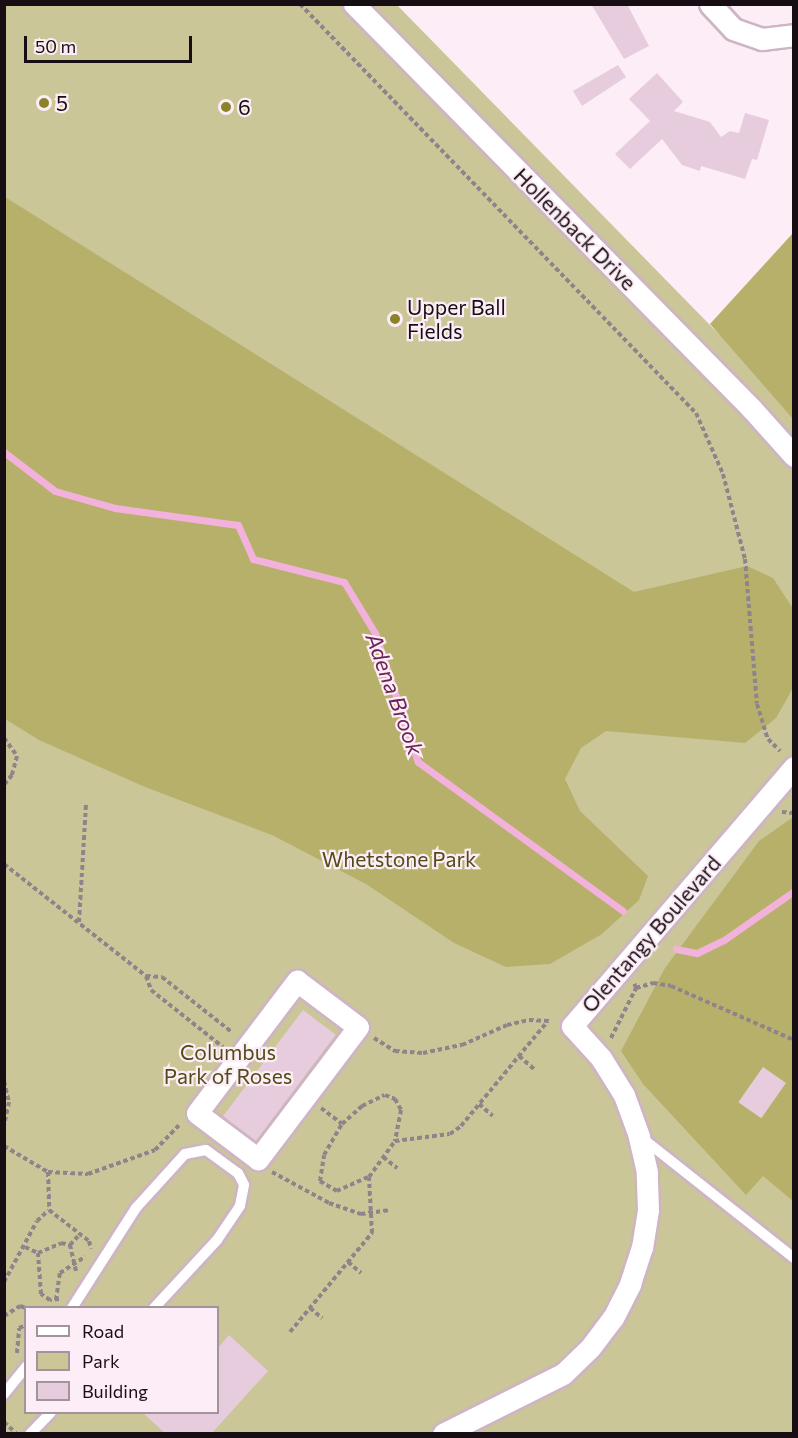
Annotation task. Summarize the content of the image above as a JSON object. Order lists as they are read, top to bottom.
{
  "streets": {
    "street": ["Hollenback Drive", "Olentangy Boulevard"]
  },
  "water": ["Adena Brook"],
  "parks": ["Whetstone Park", "Columbus Park of Roses"],
  "places": ["5", "6", "Upper Ball Fields"],
  "legend": ["Road", "Park", "Building"],
  "scale_bar": "50 m"
}
